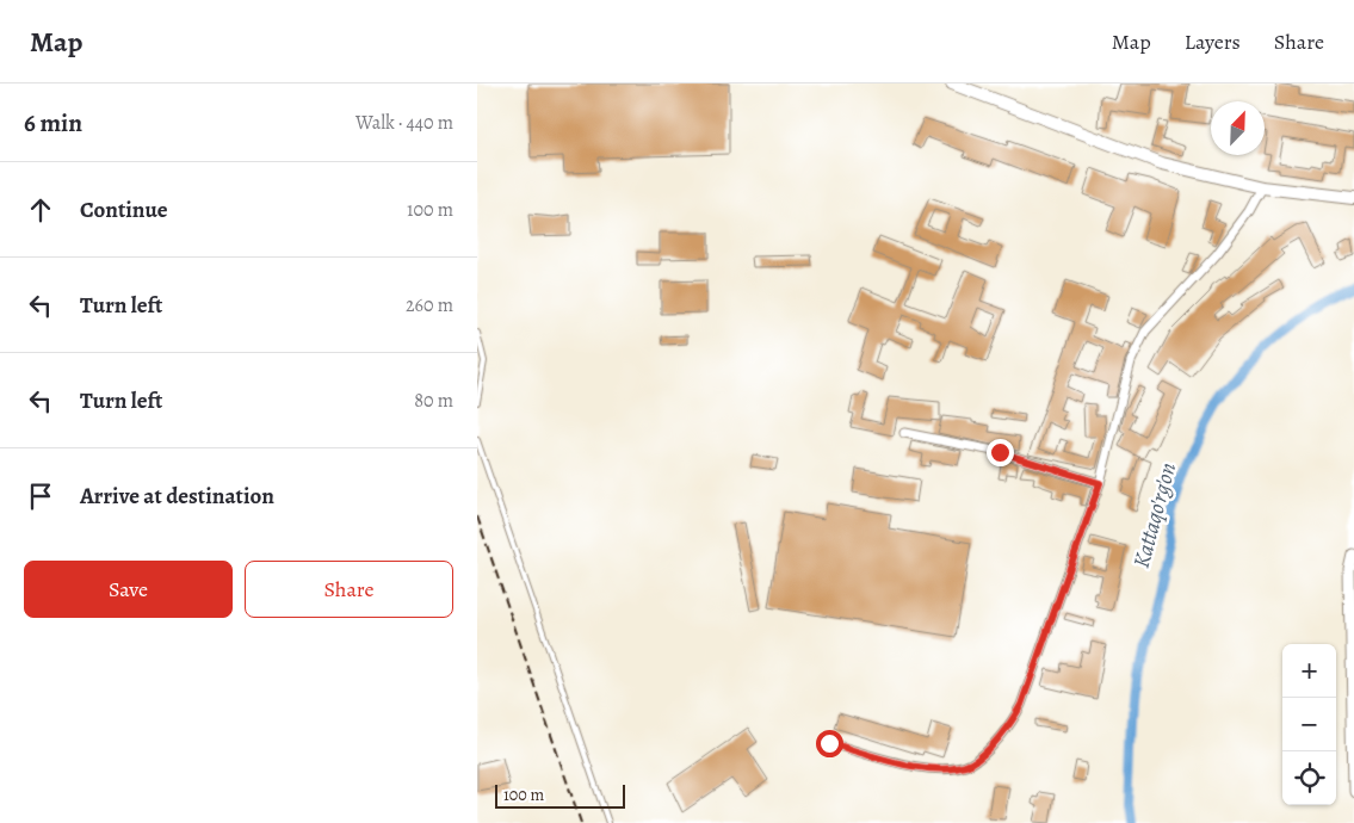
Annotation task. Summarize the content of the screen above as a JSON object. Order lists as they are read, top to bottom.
{
  "water": ["Kattaqo'rg'on"],
  "scale_bar": "100 m",
  "north": "top right",
  "page": {
    "header": "Map",
    "nav": ["Map", "Layers", "Share"],
    "heading": ["6 min", "Walk · 440 m"],
    "list": [
      ["Continue", "100 m"],
      ["Turn left", "260 m"],
      ["Turn left", "80 m"],
      "Arrive at destination"
    ],
    "buttons": ["Save", "Share"],
    "map_buttons": ["+", "−"],
    "scale": "100 m"
  }
}
